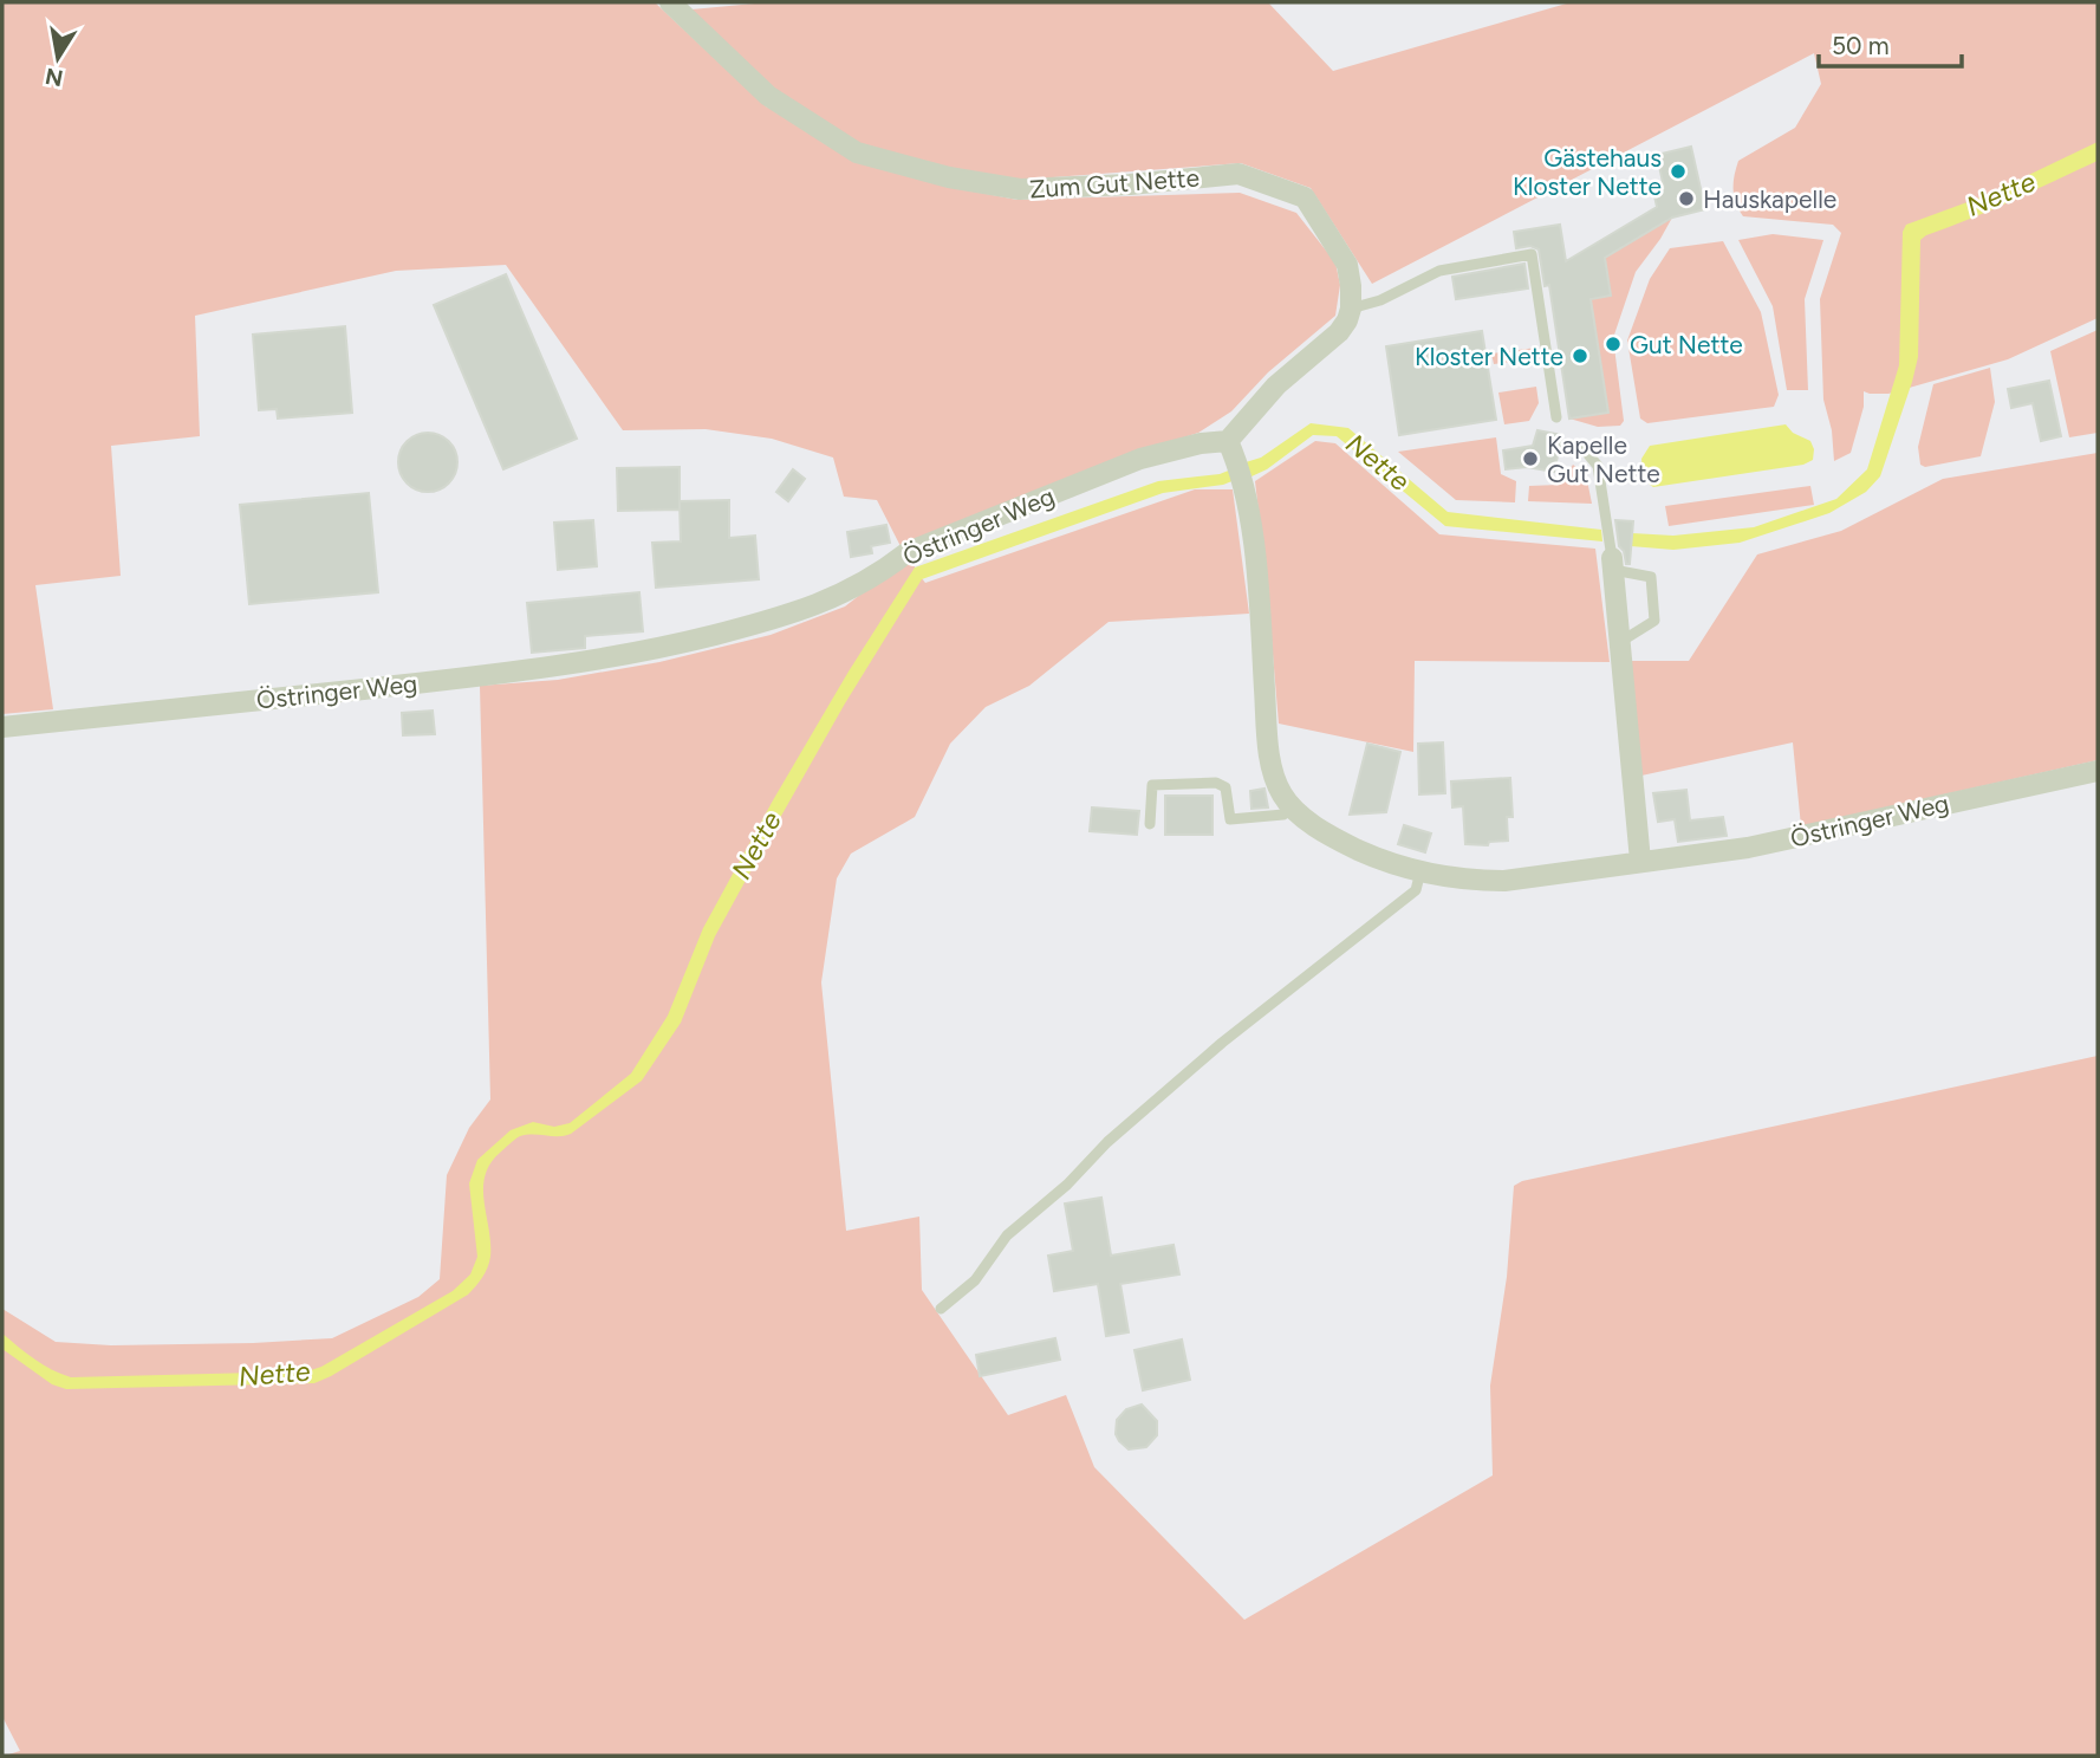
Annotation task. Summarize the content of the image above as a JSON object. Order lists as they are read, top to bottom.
{
  "streets": {
    "street": ["Zum Gut Nette", "Östringer Weg"]
  },
  "water": ["Nette"],
  "places": [
    "Gästehaus Kloster Nette",
    "Hauskapelle",
    "Gut Nette",
    "Kloster Nette",
    "Kapelle Gut Nette"
  ],
  "scale_bar": "50 m",
  "north": "bottom"
}
